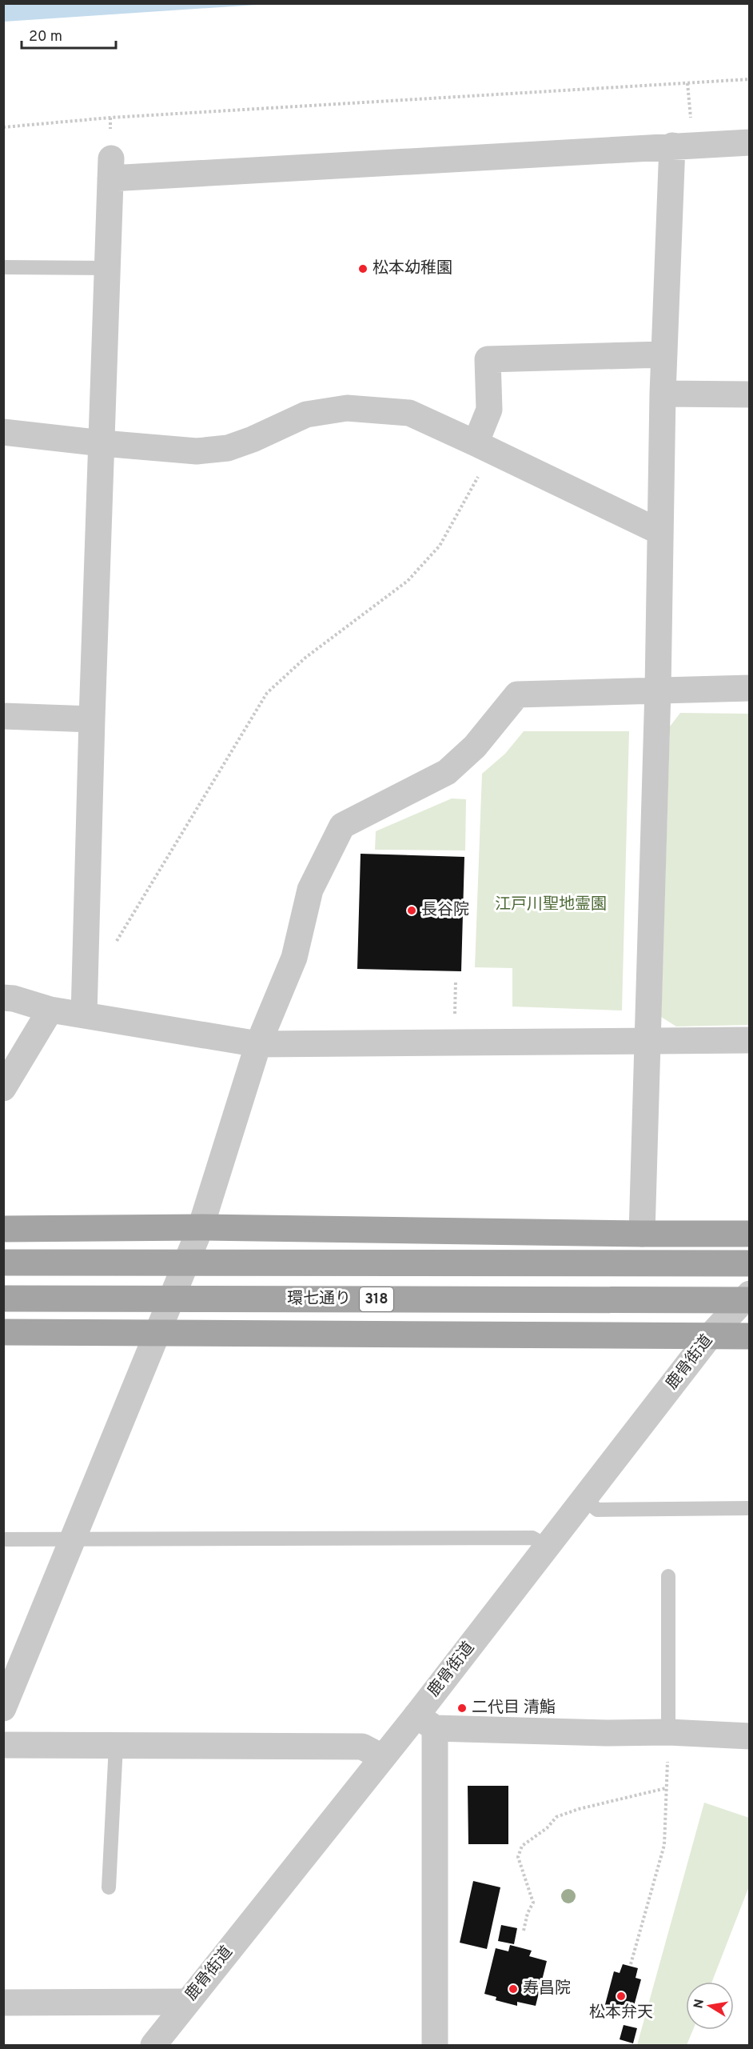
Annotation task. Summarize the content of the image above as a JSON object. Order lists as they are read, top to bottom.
{
  "streets": {
    "main road": ["環七通り", "318"],
    "street": ["鹿骨街道"]
  },
  "parks": ["江戸川聖地霊園"],
  "places": [
    "松本幼稚園",
    "長谷院",
    "二代目 清鮨",
    "寿昌院",
    "松本弁天"
  ],
  "scale_bar": "20 m",
  "north": "left"
}
